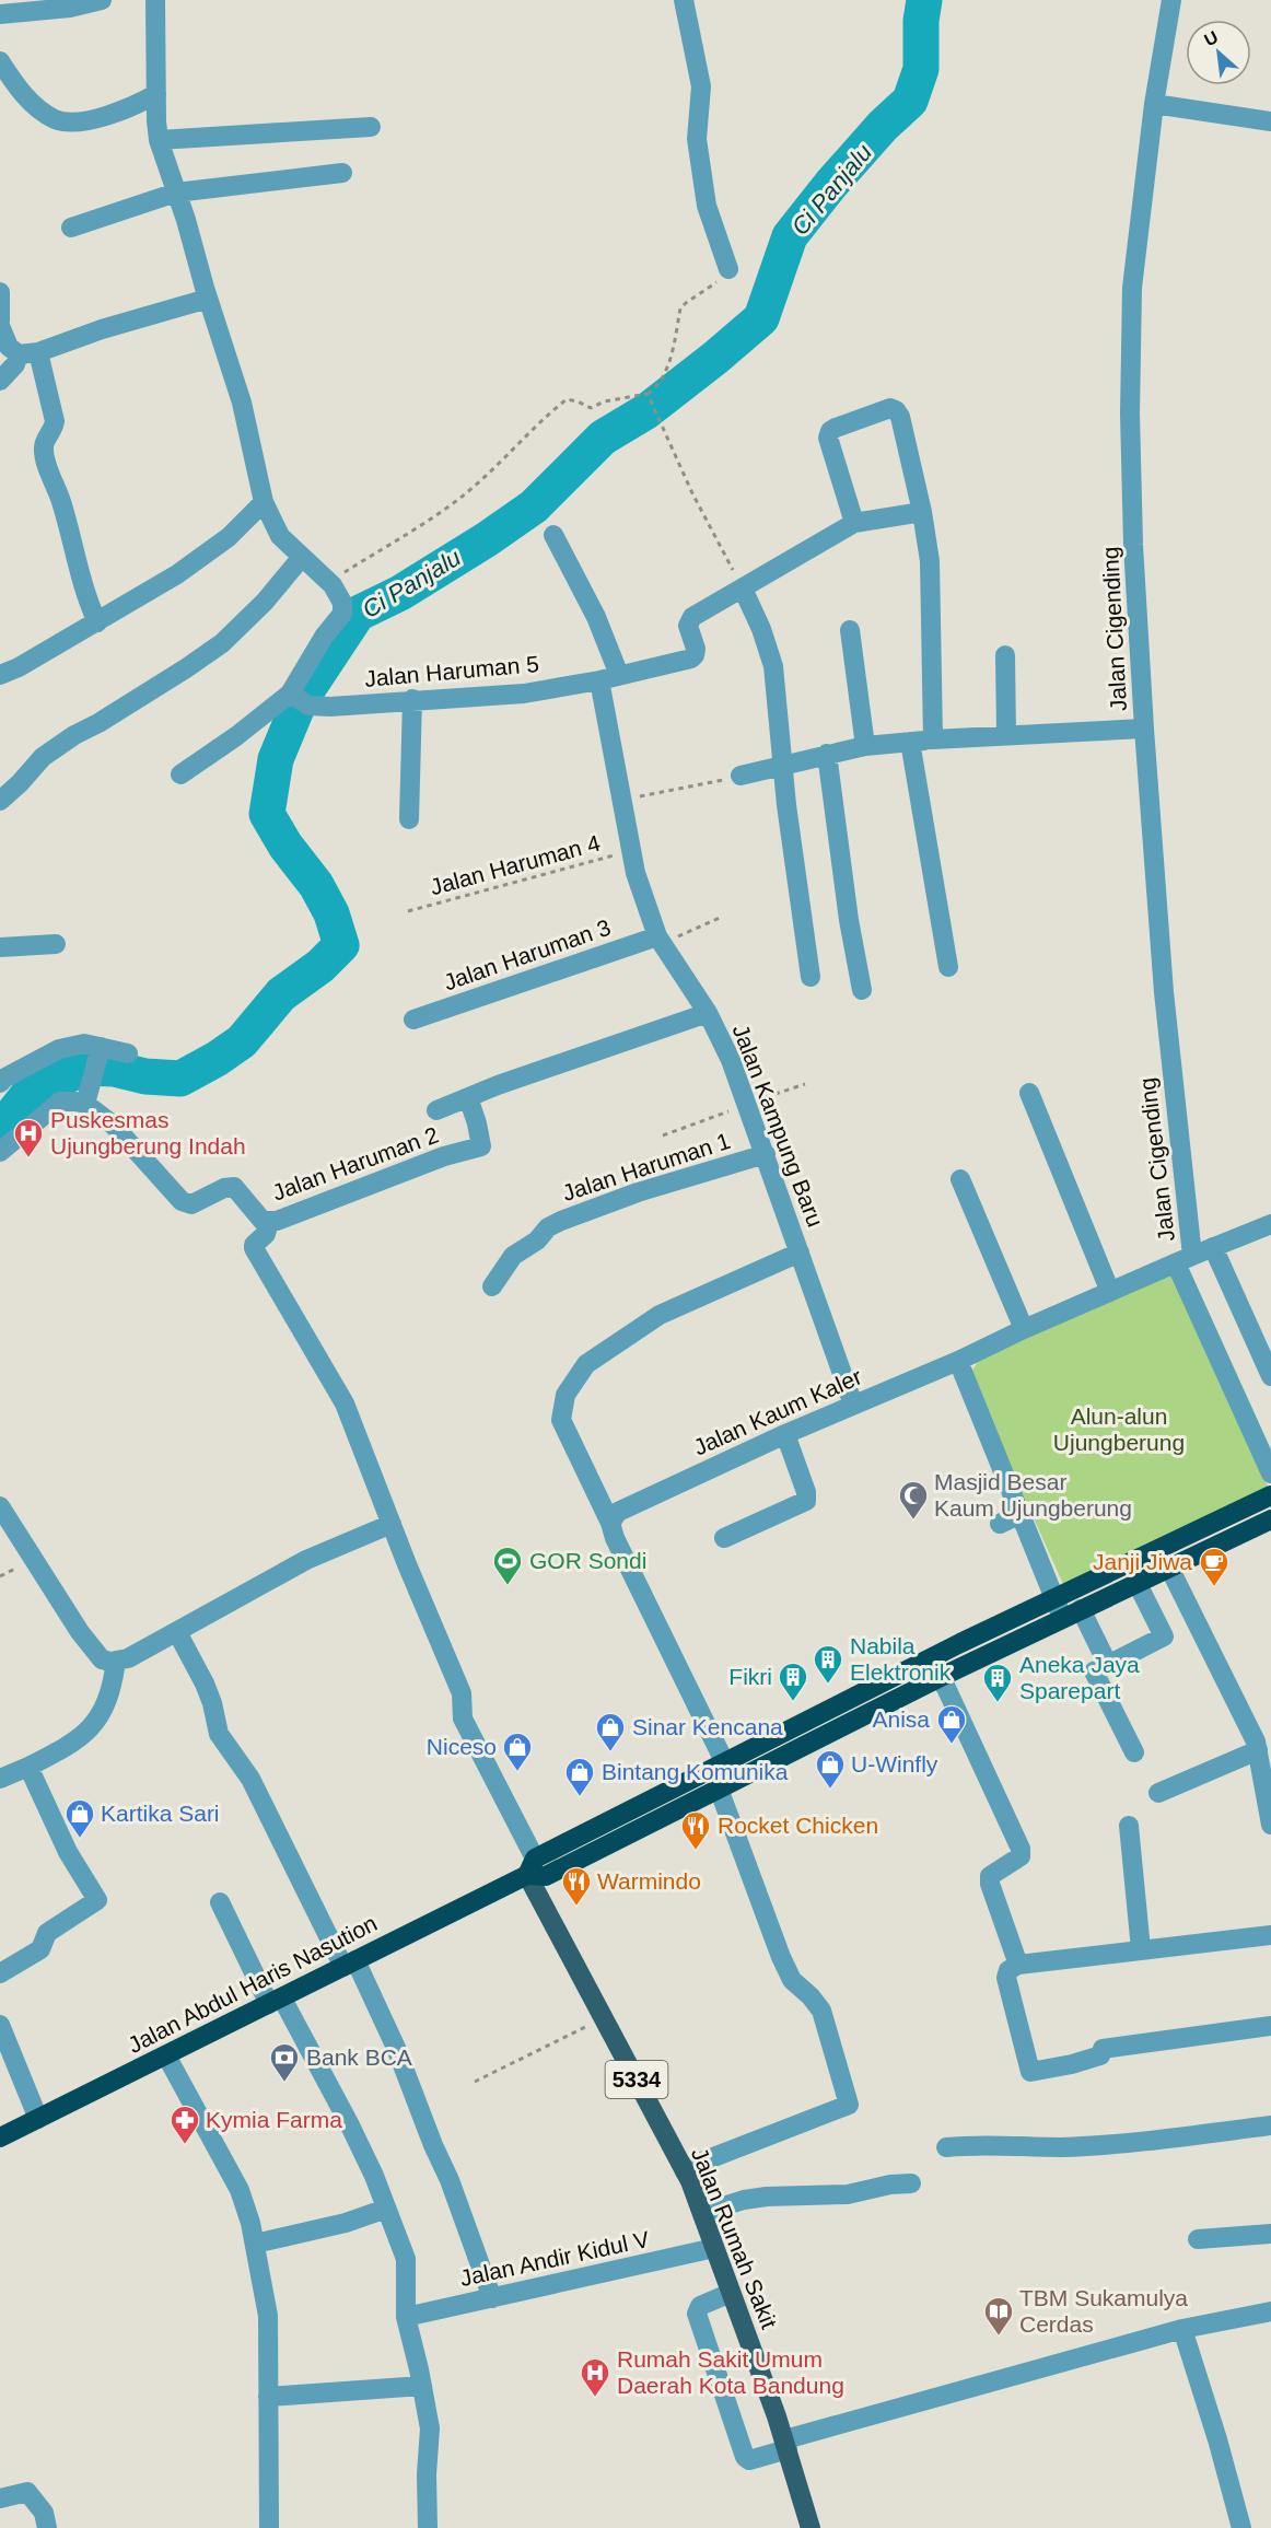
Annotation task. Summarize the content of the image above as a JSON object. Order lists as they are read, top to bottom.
{
  "streets": {
    "highway": ["Jalan Abdul Haris Nasution"],
    "main road": ["5334", "Jalan Rumah Sakit"],
    "street": [
      "Jalan Cigending",
      "Jalan Haruman 5",
      "Jalan Haruman 3",
      "Jalan Kampung Baru",
      "Jalan Haruman 2",
      "Jalan Haruman 1",
      "Jalan Kaum Kaler",
      "Jalan Andir Kidul V"
    ],
    "path": ["Jalan Haruman 4"]
  },
  "crossings": [
    ["Jalan Cigending", "Jalan Kaum Kaler"],
    ["Jalan Haruman 5", "Jalan Kampung Baru"],
    ["Jalan Haruman 4", "Jalan Kampung Baru"],
    ["Jalan Haruman 3", "Jalan Kampung Baru"],
    ["Jalan Kampung Baru", "Jalan Haruman 2"],
    ["Jalan Kampung Baru", "Jalan Haruman 1"],
    ["Jalan Kampung Baru", "Jalan Kaum Kaler"],
    ["Jalan Abdul Haris Nasution", "Jalan Rumah Sakit"],
    ["Jalan Rumah Sakit", "Jalan Andir Kidul V"]
  ],
  "water": ["Ci Panjalu"],
  "parks": ["Alun-alun Ujungberung"],
  "places": {
    "hospital": ["Puskesmas Ujungberung Indah", "Rumah Sakit Umum Daerah Kota Bandung"],
    "mosque": ["Masjid Besar Kaum Ujungberung"],
    "sports": ["GOR Sondi"],
    "cafe": ["Janji Jiwa"],
    "building": ["Nabila Elektronik", "Fikri", "Aneka Jaya Sparepart"],
    "shop": [
      "Anisa",
      "Sinar Kencana",
      "Niceso",
      "U-Winfly",
      "Bintang Komunika",
      "Kartika Sari"
    ],
    "restaurant": ["Rocket Chicken", "Warmindo"],
    "bank": ["Bank BCA"],
    "pharmacy": ["Kymia Farma"],
    "library": ["TBM Sukamulya Cerdas"]
  },
  "north": "top left"
}
